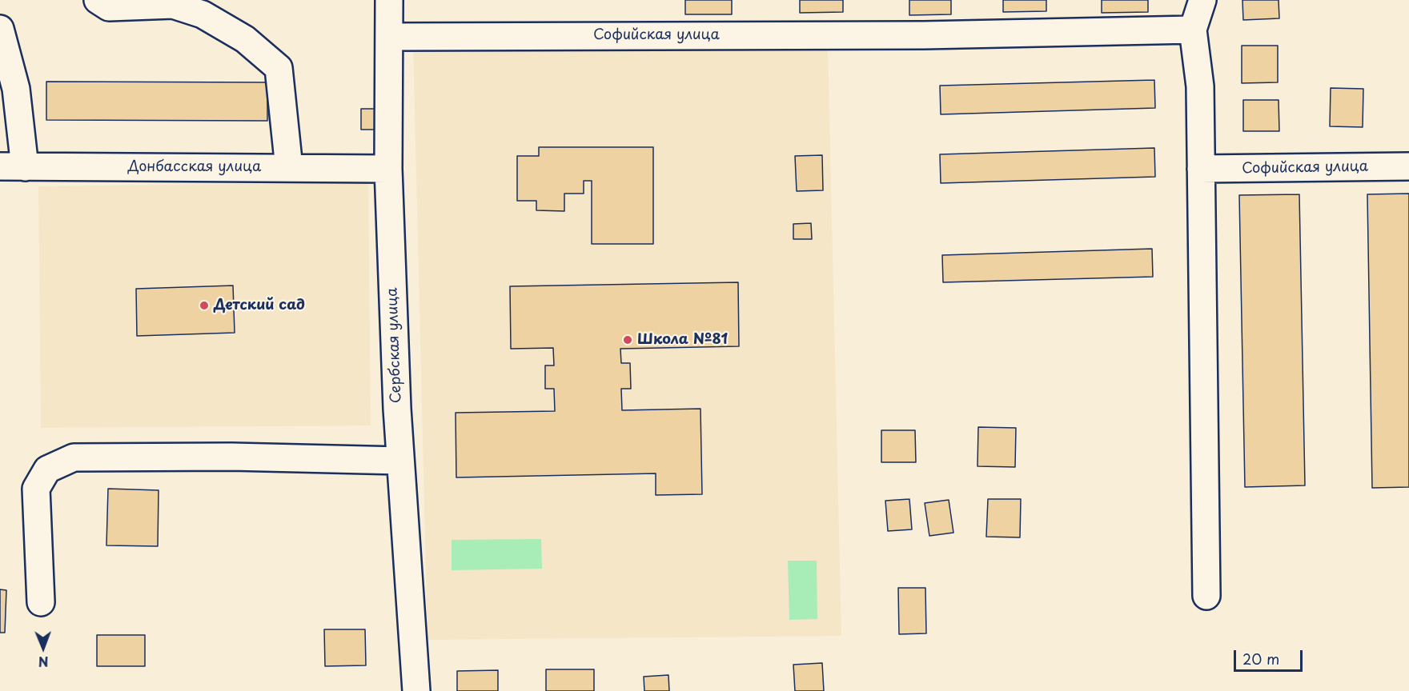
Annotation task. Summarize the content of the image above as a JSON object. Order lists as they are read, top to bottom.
{
  "streets": {
    "street": ["Софийская улица", "Донбасская улица", "Сербская улица"]
  },
  "crossings": [
    ["Софийская улица", "Сербская улица"],
    ["Донбасская улица", "Сербская улица"]
  ],
  "places": ["Детский сад", "Школа №81"],
  "scale_bar": "20 m",
  "north": "bottom"
}
